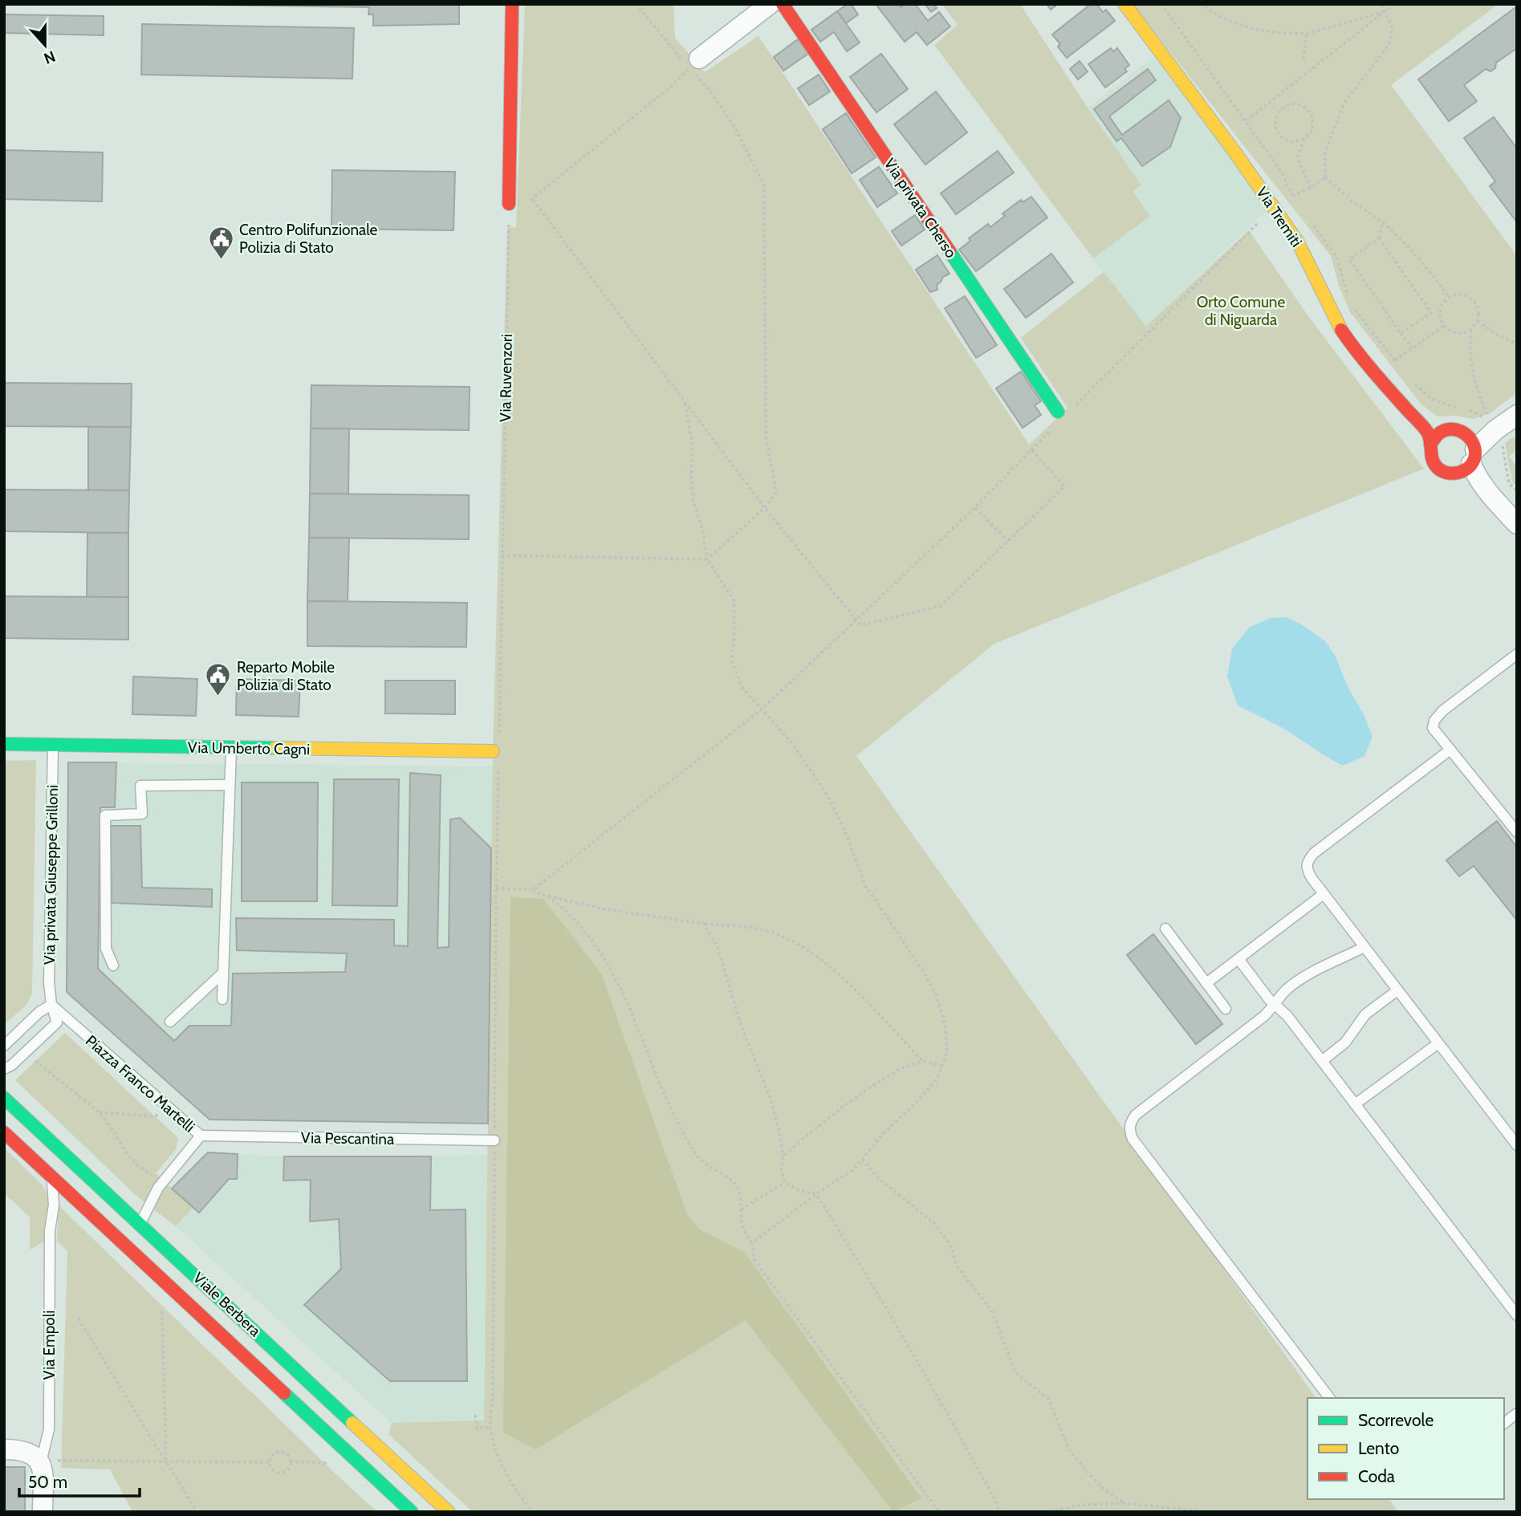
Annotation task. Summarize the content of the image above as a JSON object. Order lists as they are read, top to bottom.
{
  "streets": {
    "street": [
      "Via privata Cherso",
      "Via Tremiti",
      "Via Umberto Cagni",
      "Viale Berbera",
      "Via Empoli"
    ],
    "lane": ["Via privata Giuseppe Grilloni", "Piazza Franco Martelli", "Via Pescantina"],
    "path": ["Via Ruvenzori"]
  },
  "crossings": [
    ["Via Ruvenzori", "Via Umberto Cagni"],
    ["Via Ruvenzori", "Via Pescantina"],
    ["Via Umberto Cagni", "Via privata Giuseppe Grilloni"],
    ["Via privata Giuseppe Grilloni", "Piazza Franco Martelli"],
    ["Piazza Franco Martelli", "Via Pescantina"],
    ["Piazza Franco Martelli", "Viale Berbera"],
    ["Viale Berbera", "Via Empoli"]
  ],
  "parks": ["Orto Comune di Niguarda"],
  "places": {
    "public building": ["Centro Polifunzionale Polizia di Stato", "Reparto Mobile Polizia di Stato"]
  },
  "legend": ["Scorrevole", "Lento", "Coda"],
  "scale_bar": "50 m",
  "north": "bottom"
}
